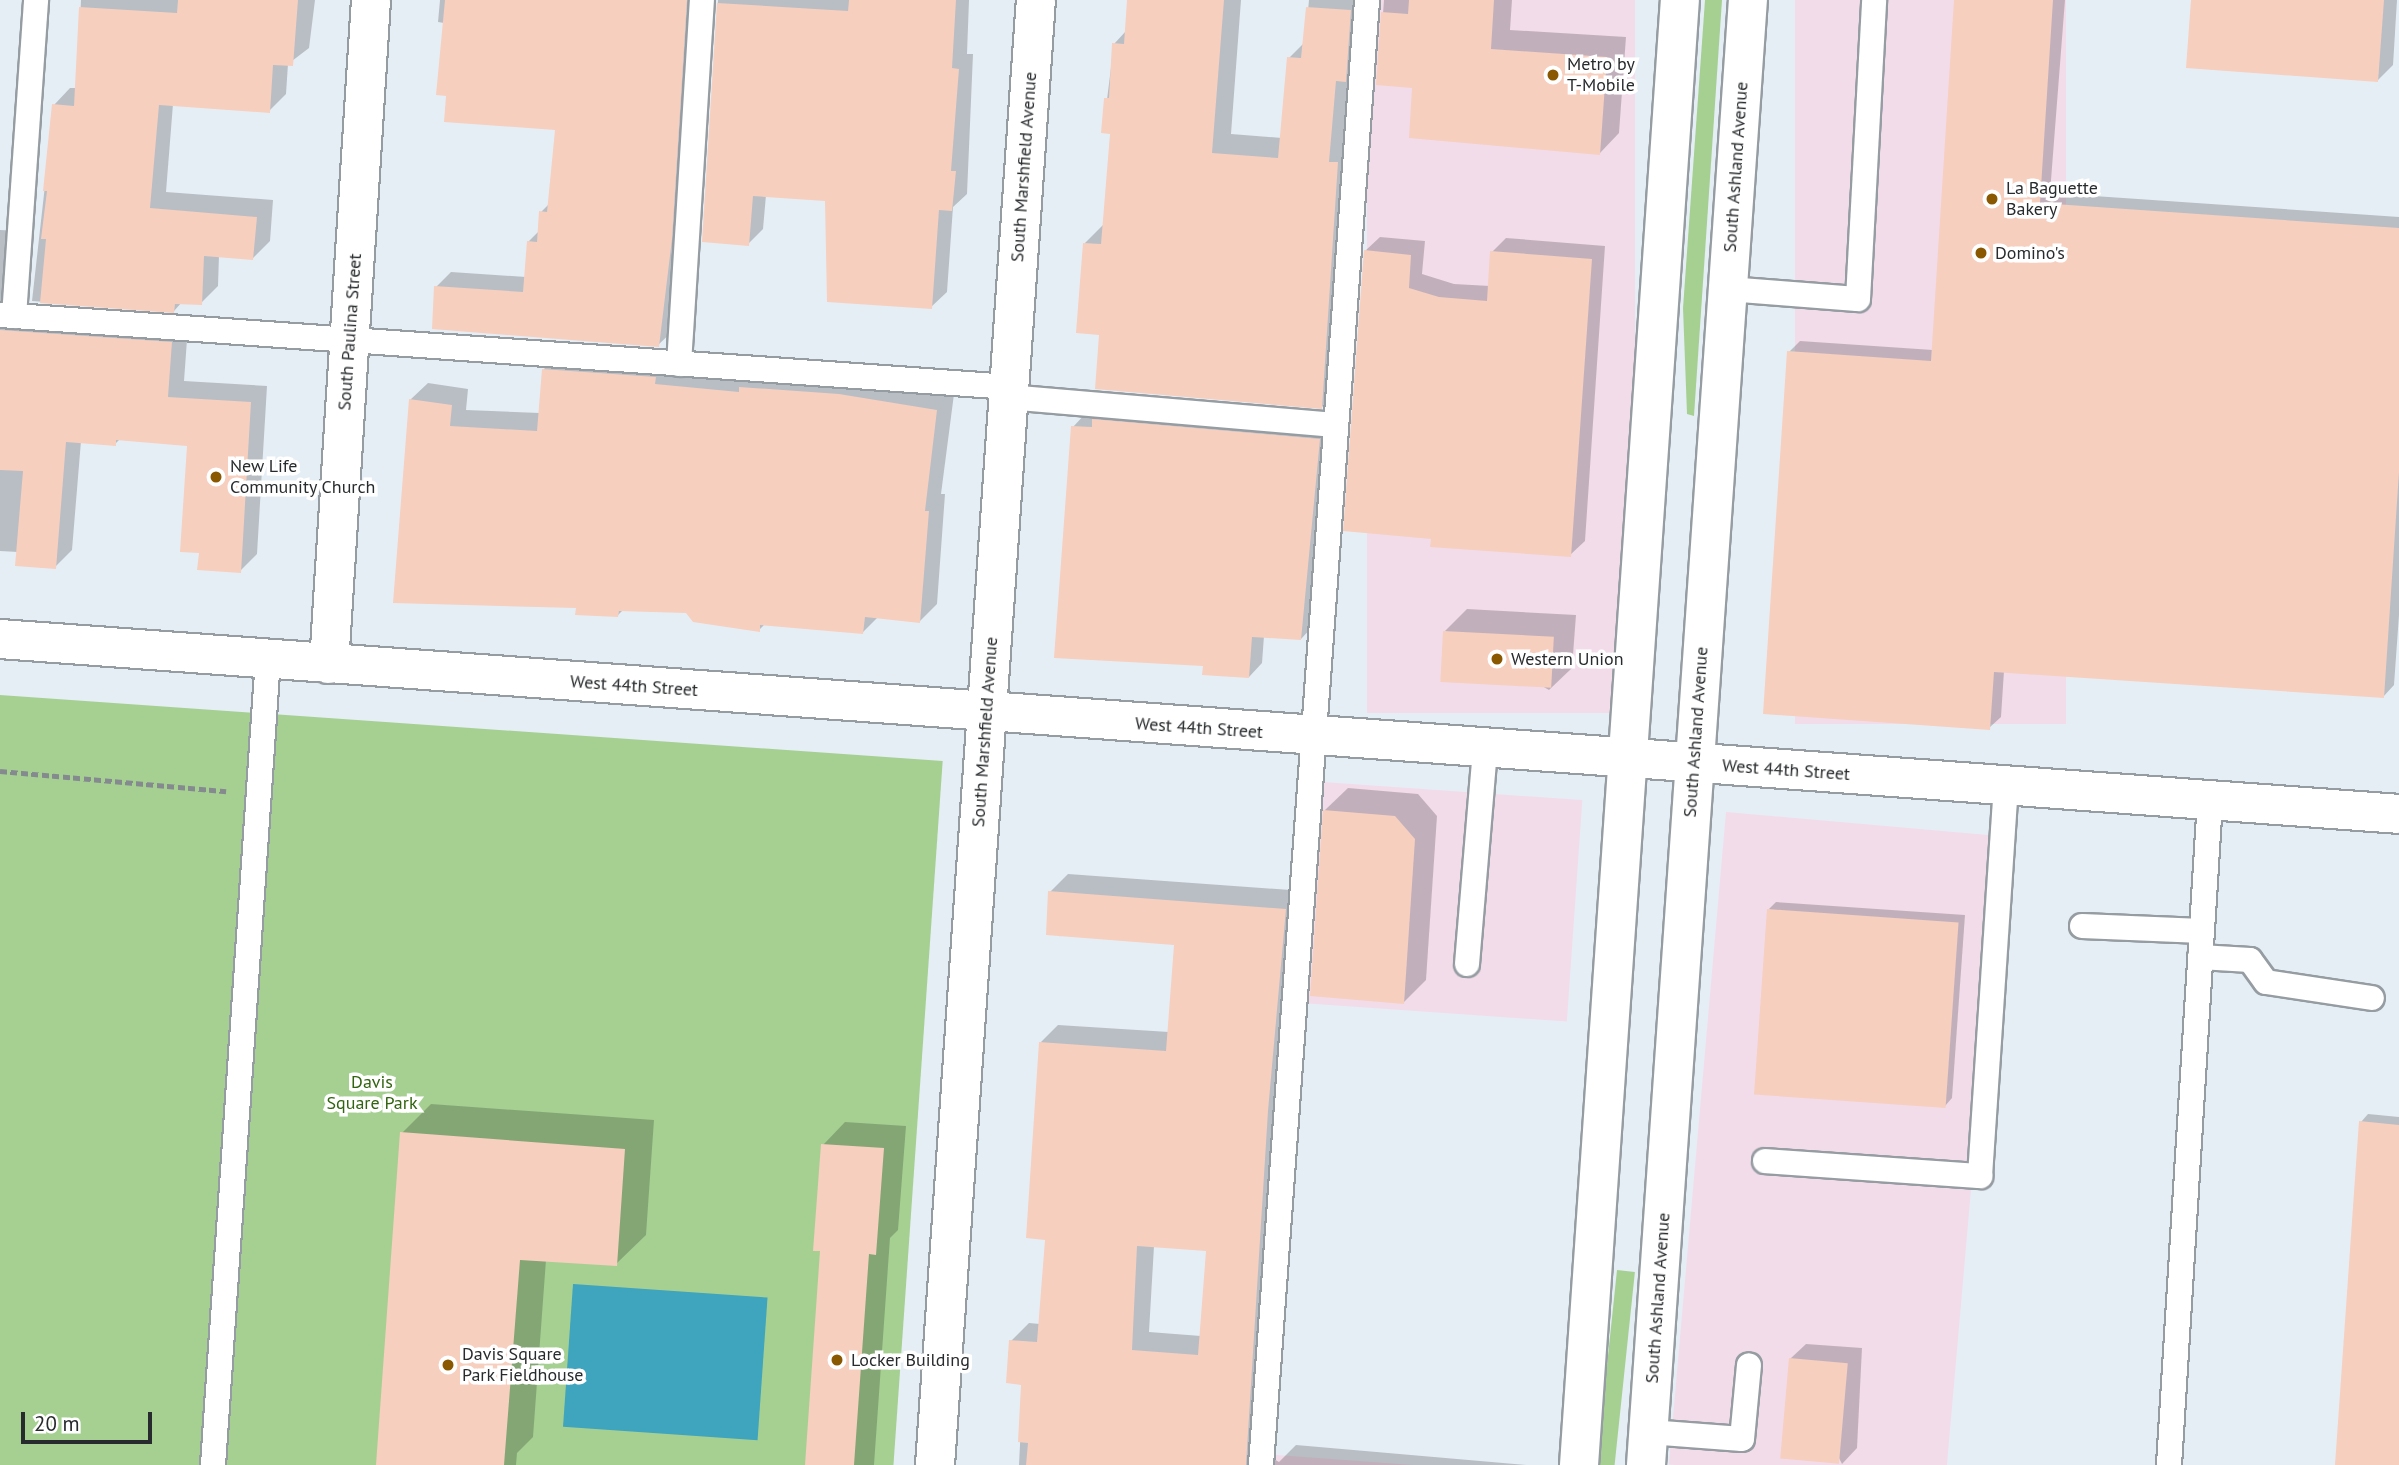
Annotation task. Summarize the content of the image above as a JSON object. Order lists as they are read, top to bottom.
{
  "streets": {
    "street": [
      "South Marshfield Avenue",
      "South Ashland Avenue",
      "South Paulina Street",
      "West 44th Street"
    ]
  },
  "crossings": [
    ["South Marshfield Avenue", "West 44th Street"],
    ["South Ashland Avenue", "West 44th Street"],
    ["South Paulina Street", "West 44th Street"]
  ],
  "parks": ["Davis Square Park"],
  "places": [
    "Metro by T-Mobile",
    "La Baguette Bakery",
    "Domino's",
    "New Life Community Church",
    "Western Union",
    "Locker Building",
    "Davis Square Park Fieldhouse"
  ],
  "scale_bar": "20 m"
}
